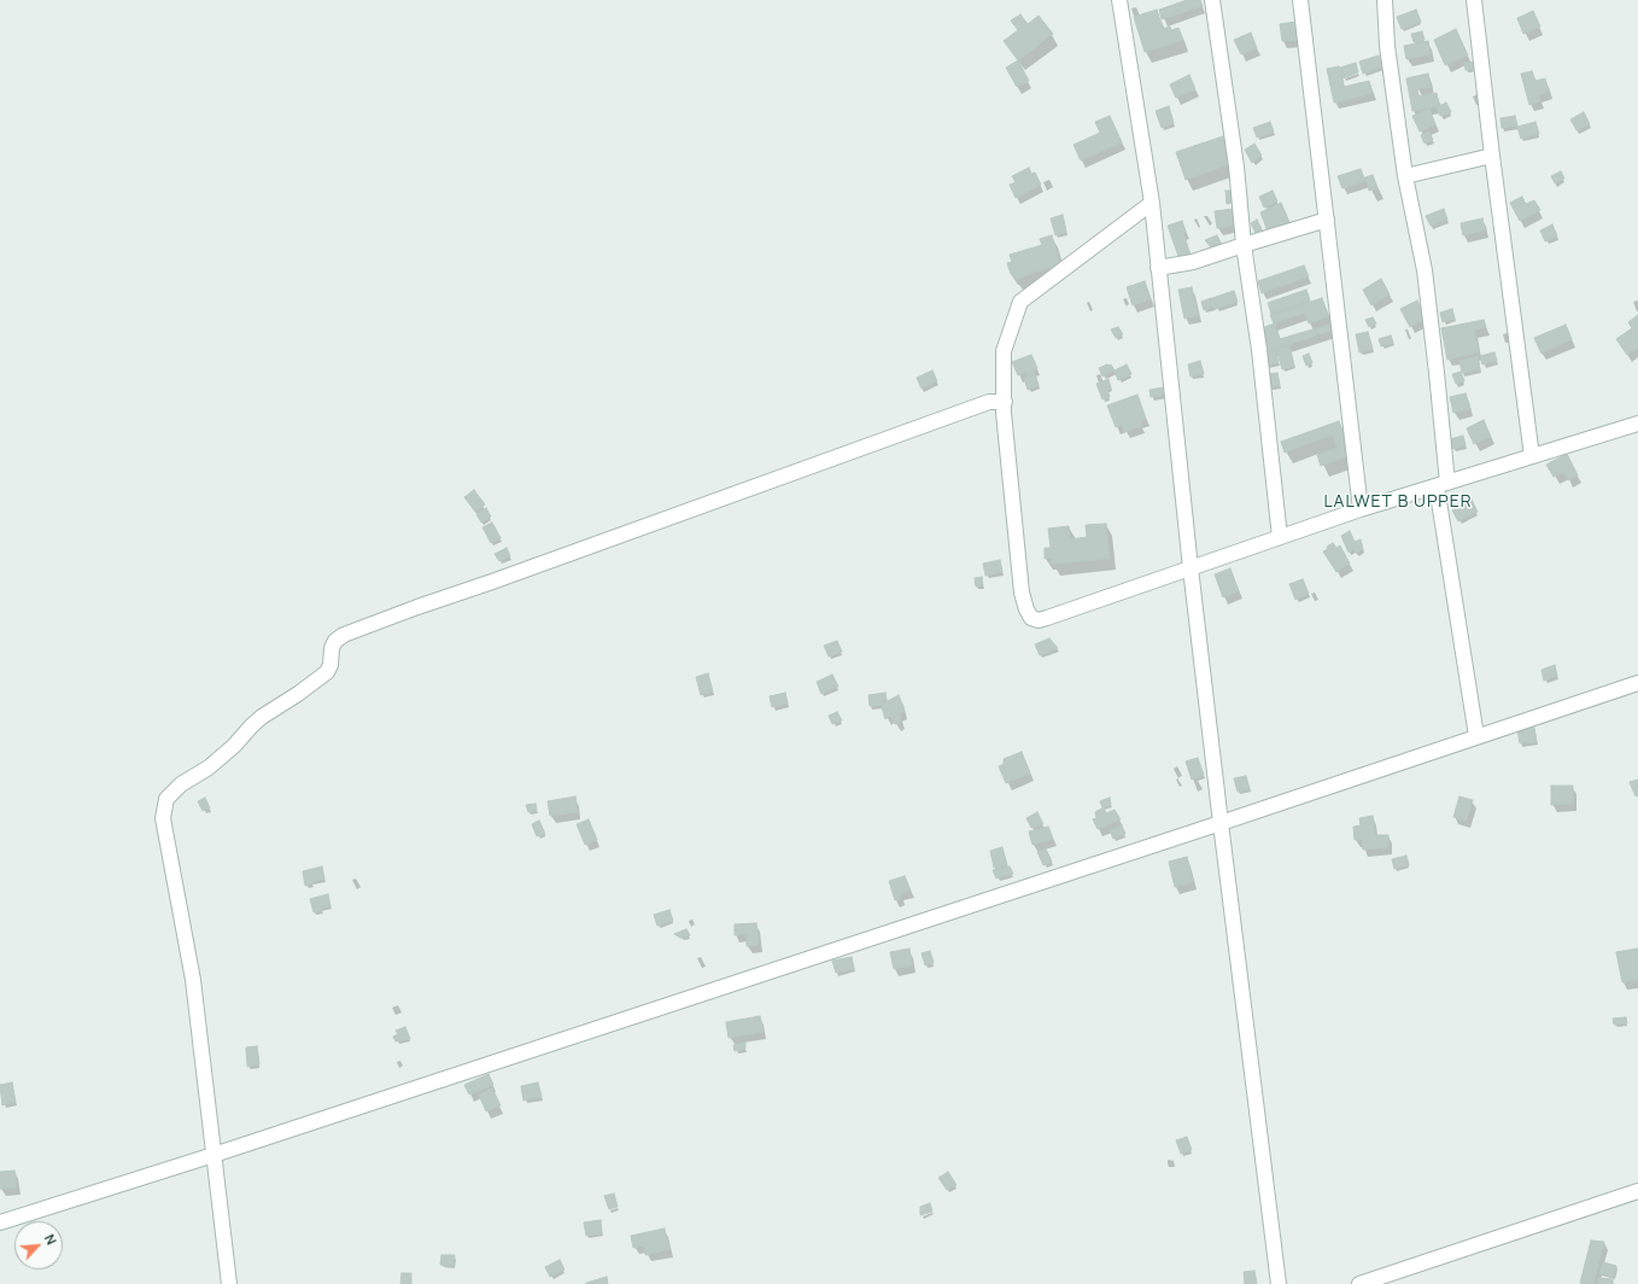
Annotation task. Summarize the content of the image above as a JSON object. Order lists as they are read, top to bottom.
{
  "districts": ["LALWET B UPPER"],
  "north": "top right"
}
